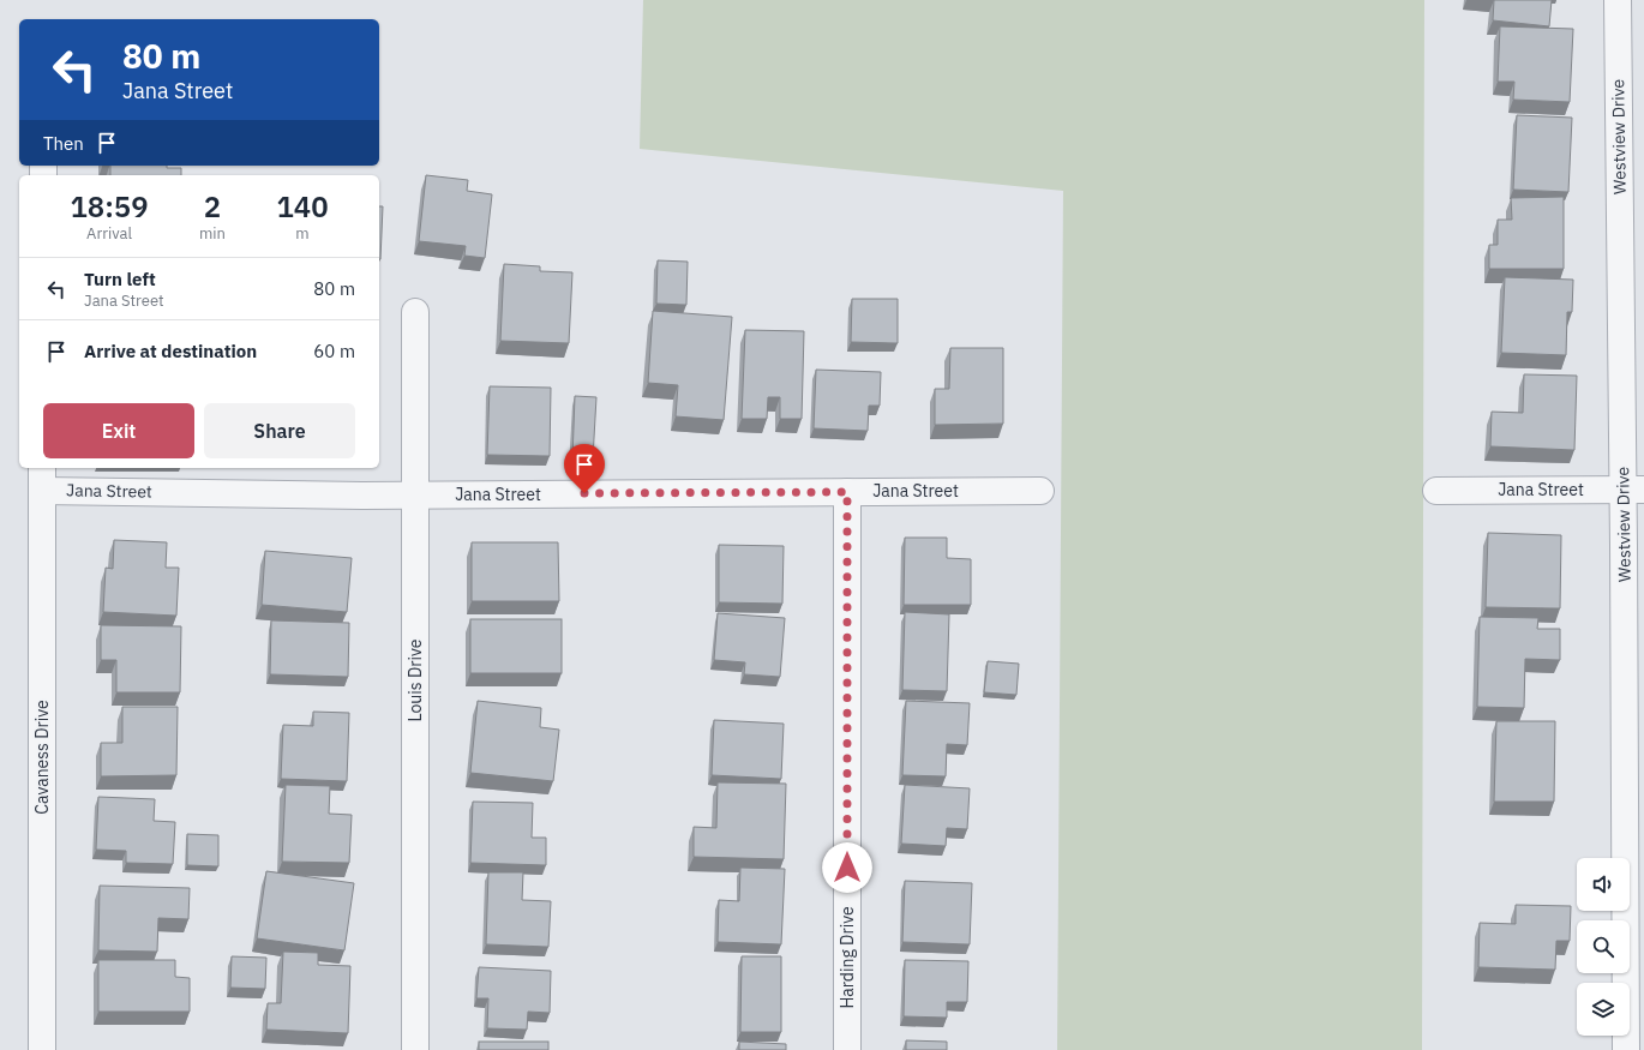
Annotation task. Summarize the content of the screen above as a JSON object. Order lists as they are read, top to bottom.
{
  "streets": {
    "street": [
      "Westview Drive",
      "Jana Street",
      "Louis Drive",
      "Cavaness Drive",
      "Harding Drive"
    ]
  },
  "crossings": [
    ["Westview Drive", "Jana Street"],
    ["Jana Street", "Louis Drive"],
    ["Jana Street", "Cavaness Drive"],
    ["Jana Street", "Harding Drive"]
  ],
  "page": {
    "turn": ["80 m", "Jana Street"],
    "then": "Then",
    "eta": [
      "18:59",
      "Arrival",
      "2",
      "min",
      "140",
      "m"
    ],
    "list": [
      {
        "name": "Turn left",
        "note": "Jana Street",
        "value": "80 m"
      },
      {
        "name": "Arrive at destination",
        "value": "60 m"
      }
    ],
    "buttons": ["Exit", "Share"]
  }
}
